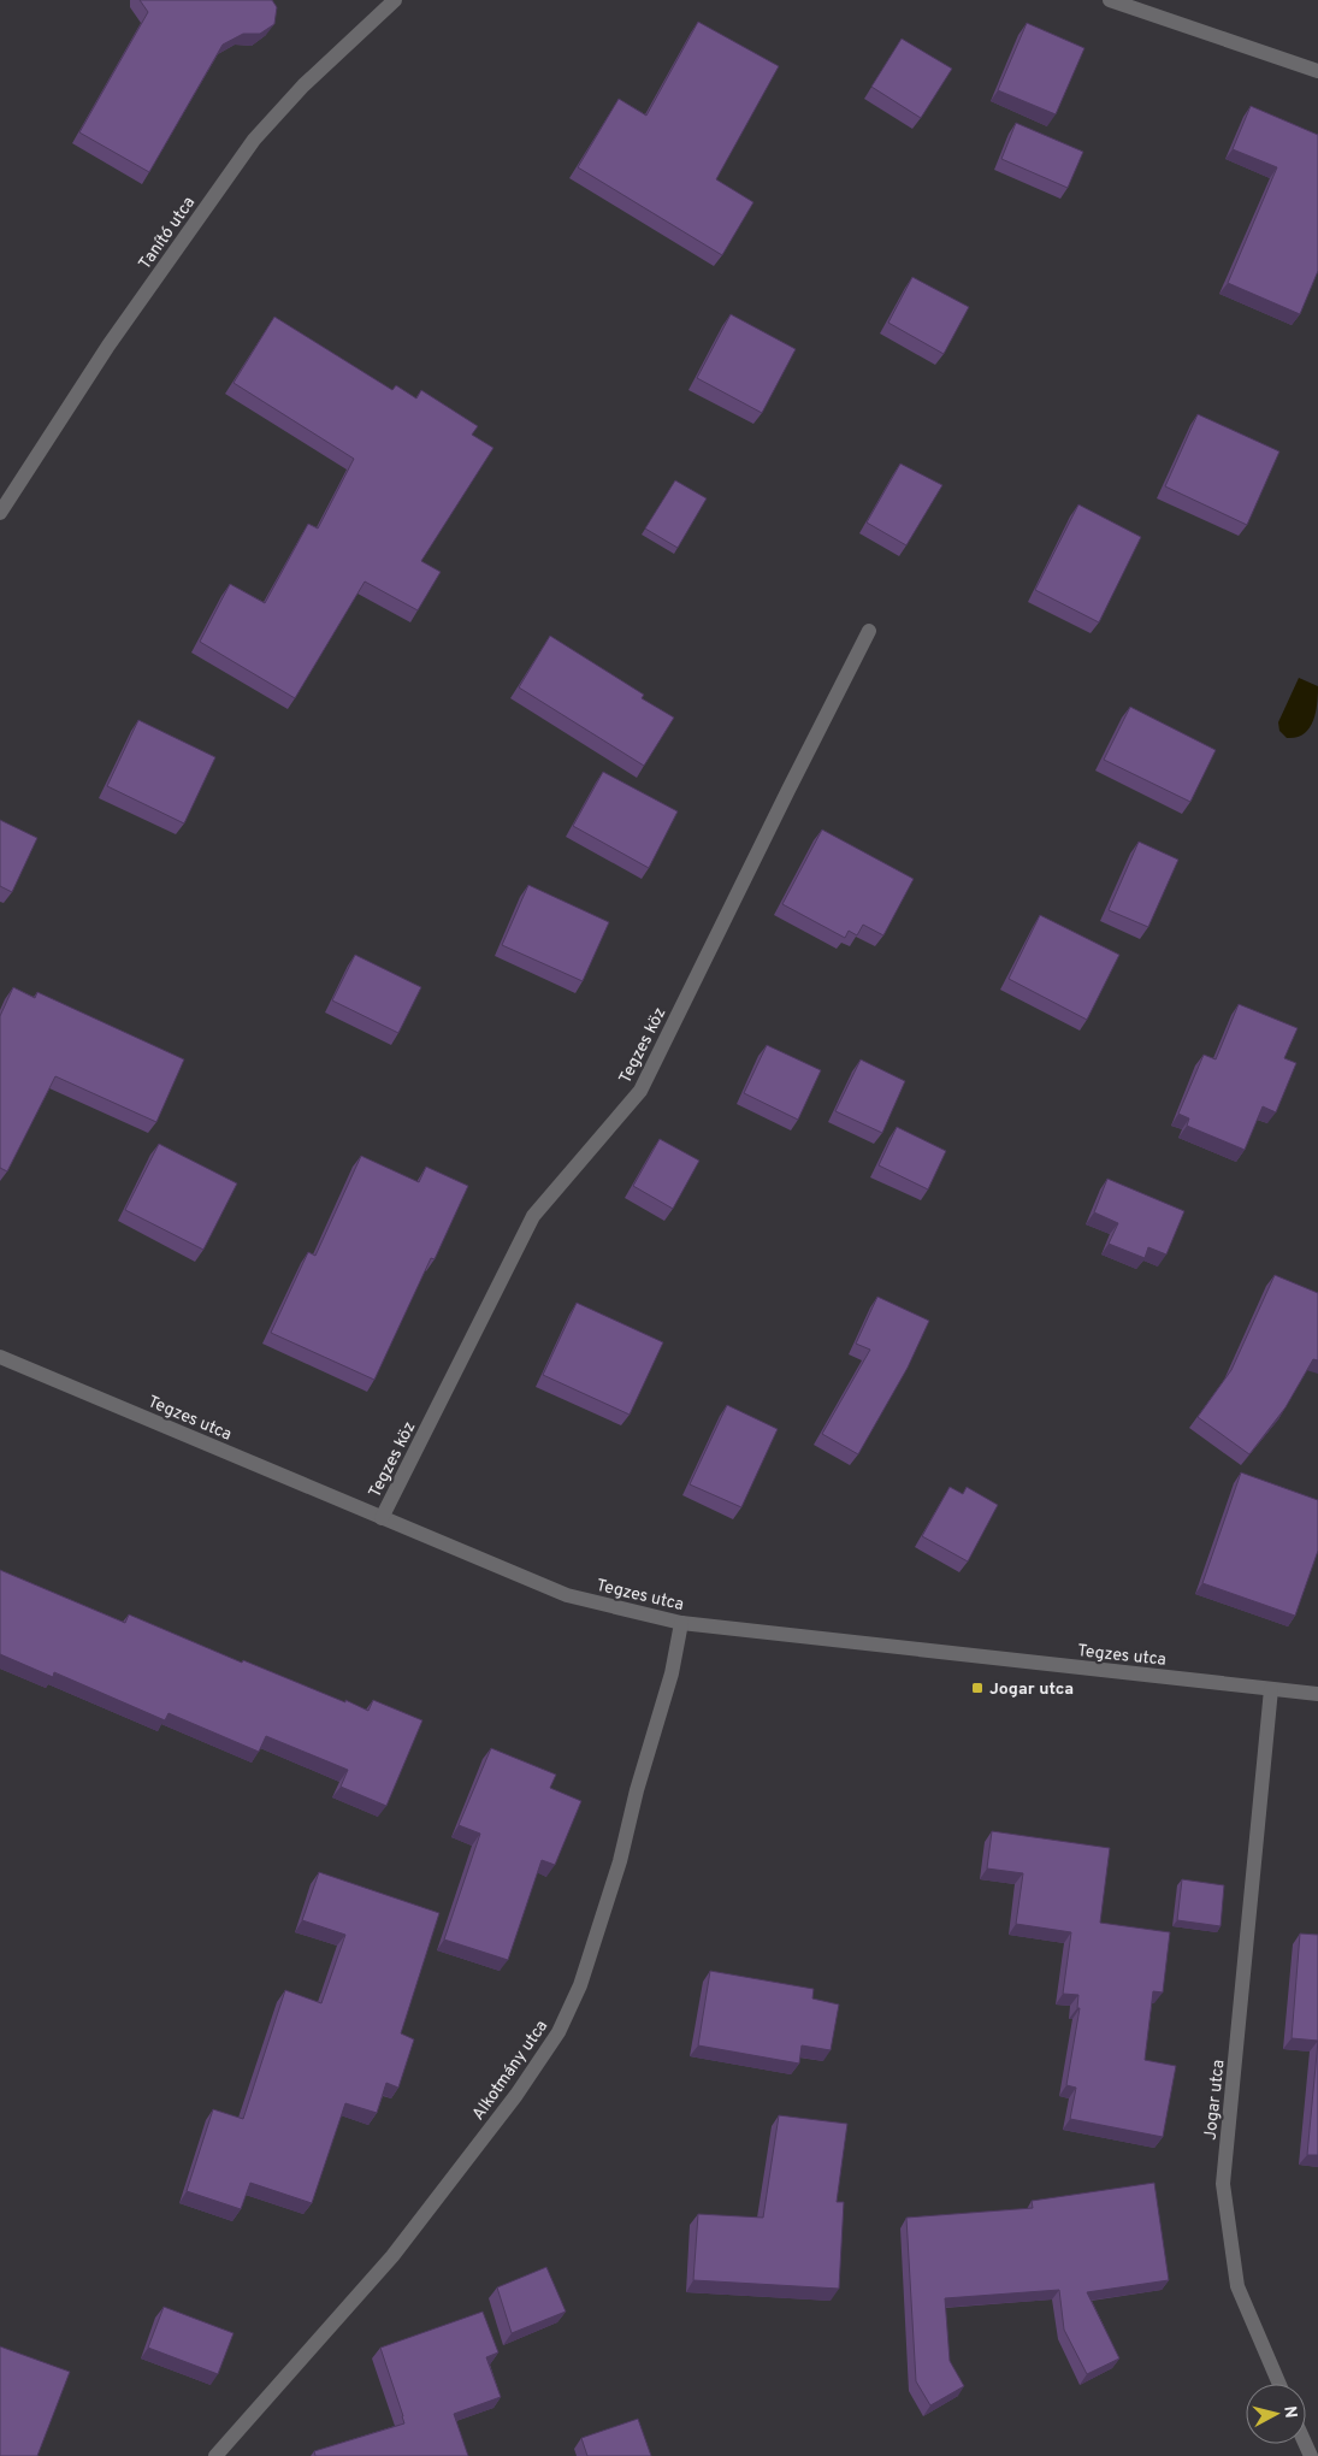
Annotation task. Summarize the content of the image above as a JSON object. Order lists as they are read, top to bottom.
{
  "streets": {
    "street": [
      "Tanító utca",
      "Tegzes köz",
      "Tegzes utca",
      "Alkotmány utca",
      "Jogar utca"
    ]
  },
  "crossings": [
    ["Tegzes köz", "Tegzes utca"],
    ["Tegzes utca", "Alkotmány utca"],
    ["Tegzes utca", "Jogar utca"]
  ],
  "places": {
    "transit": ["Jogar utca"]
  },
  "north": "right"
}
